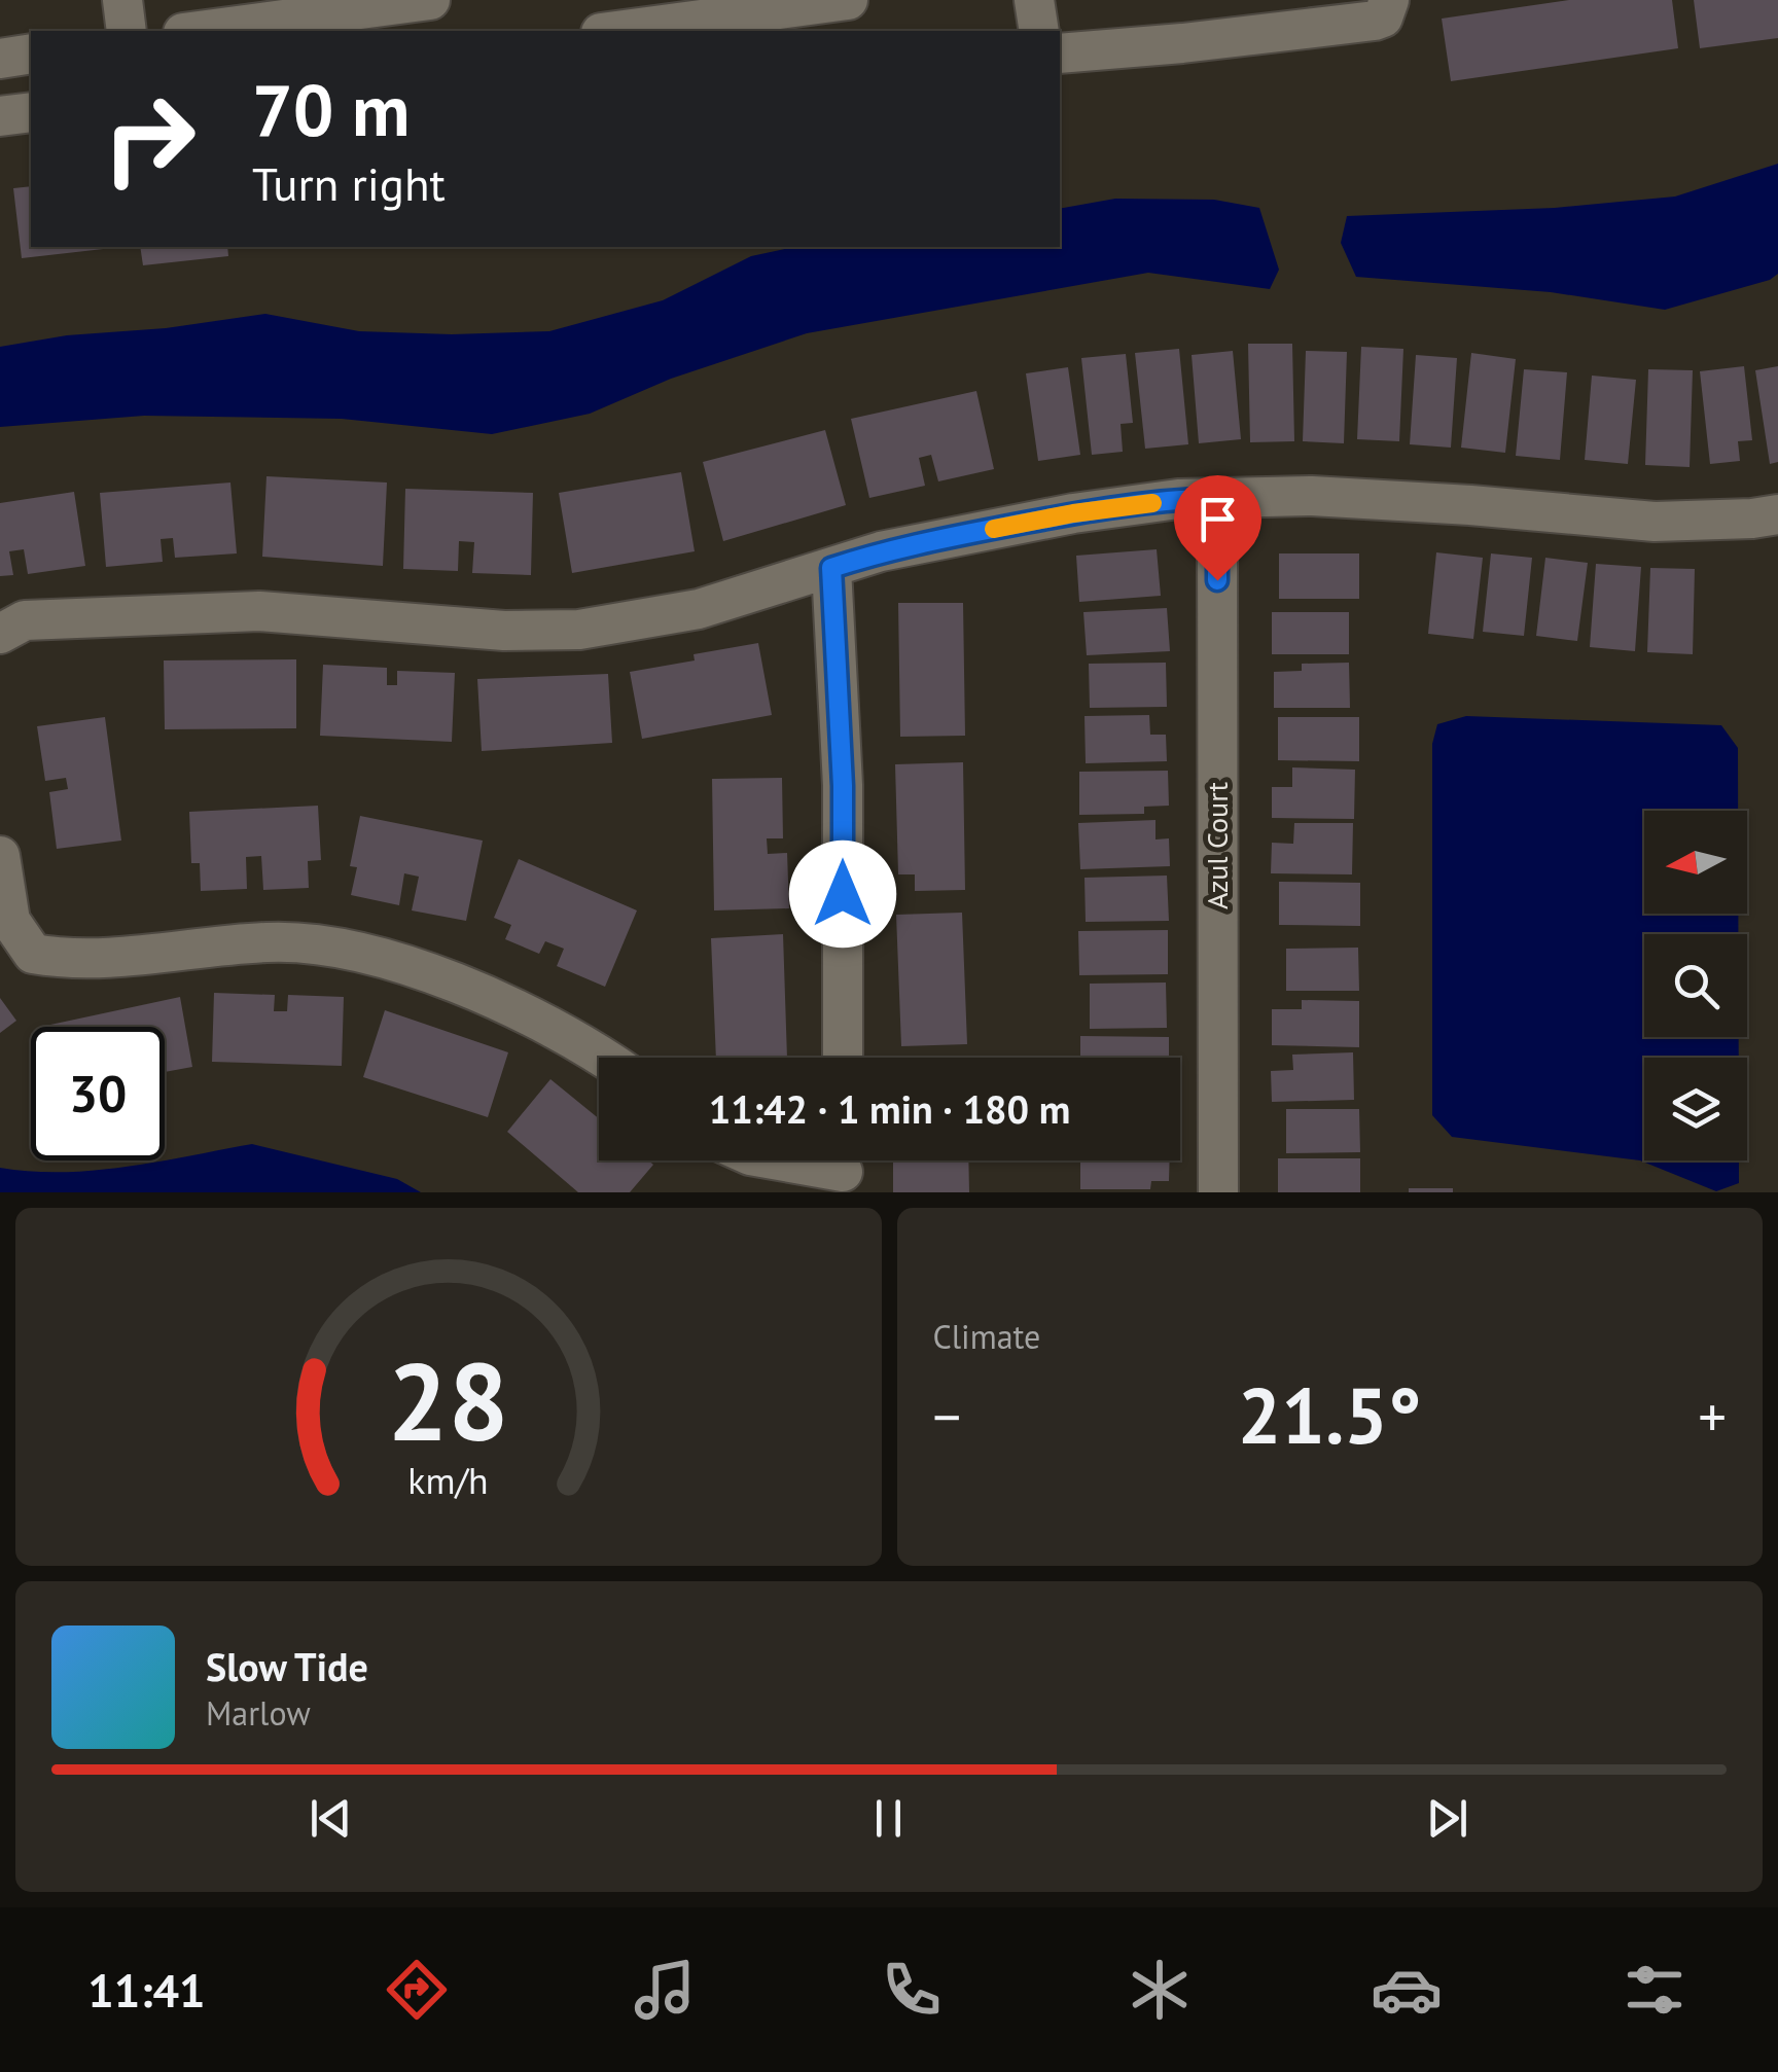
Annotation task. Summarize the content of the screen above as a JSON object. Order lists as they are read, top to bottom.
{
  "streets": {
    "street": ["Azul Court"]
  },
  "north": "left",
  "page": {
    "turn": ["70 m", "Turn right"],
    "limit": "30",
    "trip": "11:42 · 1 min · 180 m",
    "tile": "Climate",
    "heat": ["−", "21.5°", "+"],
    "song": ["Slow Tide", "Marlow"],
    "tabs": "11:41",
    "gauge": ["28", "km/h"]
  }
}
